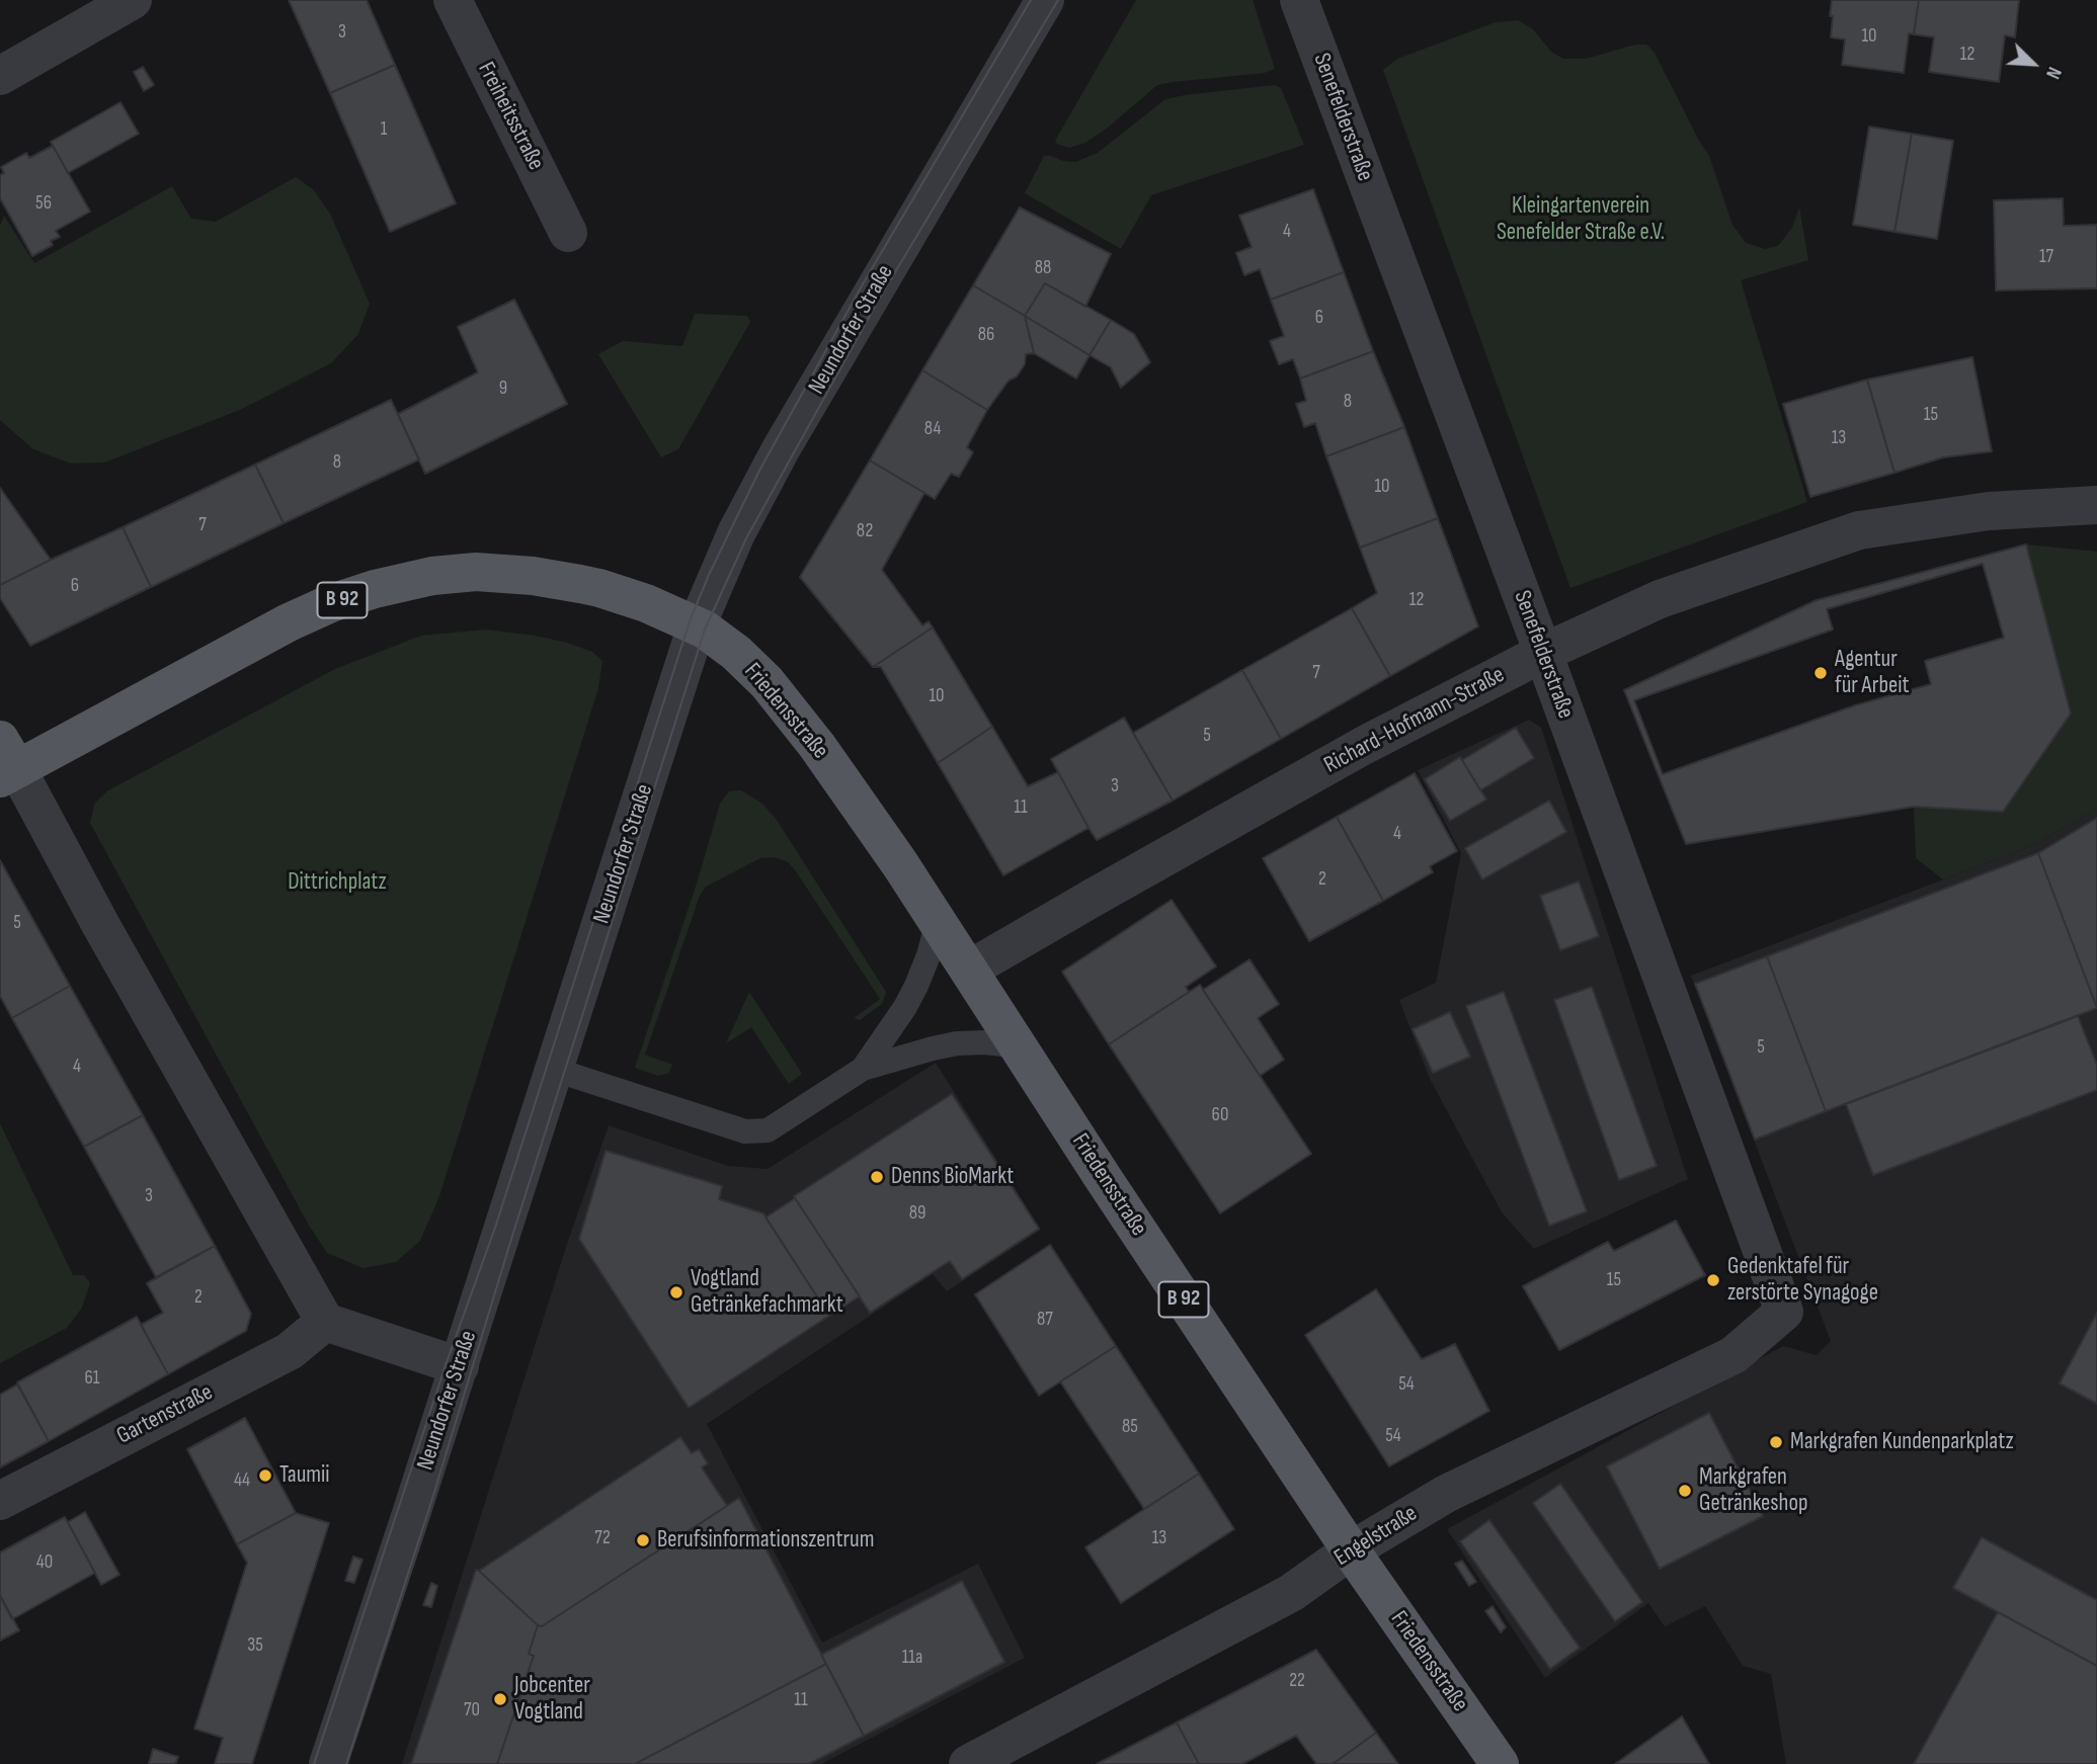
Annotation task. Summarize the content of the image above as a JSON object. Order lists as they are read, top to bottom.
{
  "streets": {
    "main road": ["B 92", "Friedensstraße"],
    "street": [
      "Freiheitsstraße",
      "Senefelderstraße",
      "Neundorfer Straße",
      "Richard-Hofmann-Straße",
      "Gartenstraße",
      "Engelstraße"
    ]
  },
  "crossings": [
    ["Senefelderstraße", "Richard-Hofmann-Straße"],
    ["Senefelderstraße", "Engelstraße"],
    ["Neundorfer Straße", "B 92"],
    ["Neundorfer Straße", "Friedensstraße"],
    ["B 92", "Friedensstraße"],
    ["Friedensstraße", "Richard-Hofmann-Straße"],
    ["Friedensstraße", "Engelstraße"]
  ],
  "parks": ["Kleingartenverein Senefelder Straße e.V.", "Dittrichplatz"],
  "places": [
    "Agentur für Arbeit",
    "Denns BioMarkt",
    "Gedenktafel für zerstörte Synagoge",
    "Vogtland Getränkefachmarkt",
    "Markgrafen Kundenparkplatz",
    "Taumii",
    "Markgrafen Getränkeshop",
    "Berufsinformationszentrum",
    "Jobcenter Vogtland"
  ],
  "house_numbers": [
    "3",
    "10",
    "12",
    "1",
    "56",
    "4",
    "17",
    "88",
    "6",
    "86",
    "9",
    "8",
    "15",
    "84",
    "13",
    "8",
    "10",
    "7",
    "82",
    "6",
    "12",
    "7",
    "10",
    "5",
    "3",
    "11",
    "4",
    "2",
    "5",
    "5",
    "4",
    "60",
    "3",
    "89",
    "15",
    "2",
    "87",
    "61",
    "54",
    "85",
    "54",
    "44",
    "72",
    "13",
    "40",
    "35",
    "11a",
    "22",
    "11",
    "70"
  ],
  "north": "bottom right"
}
